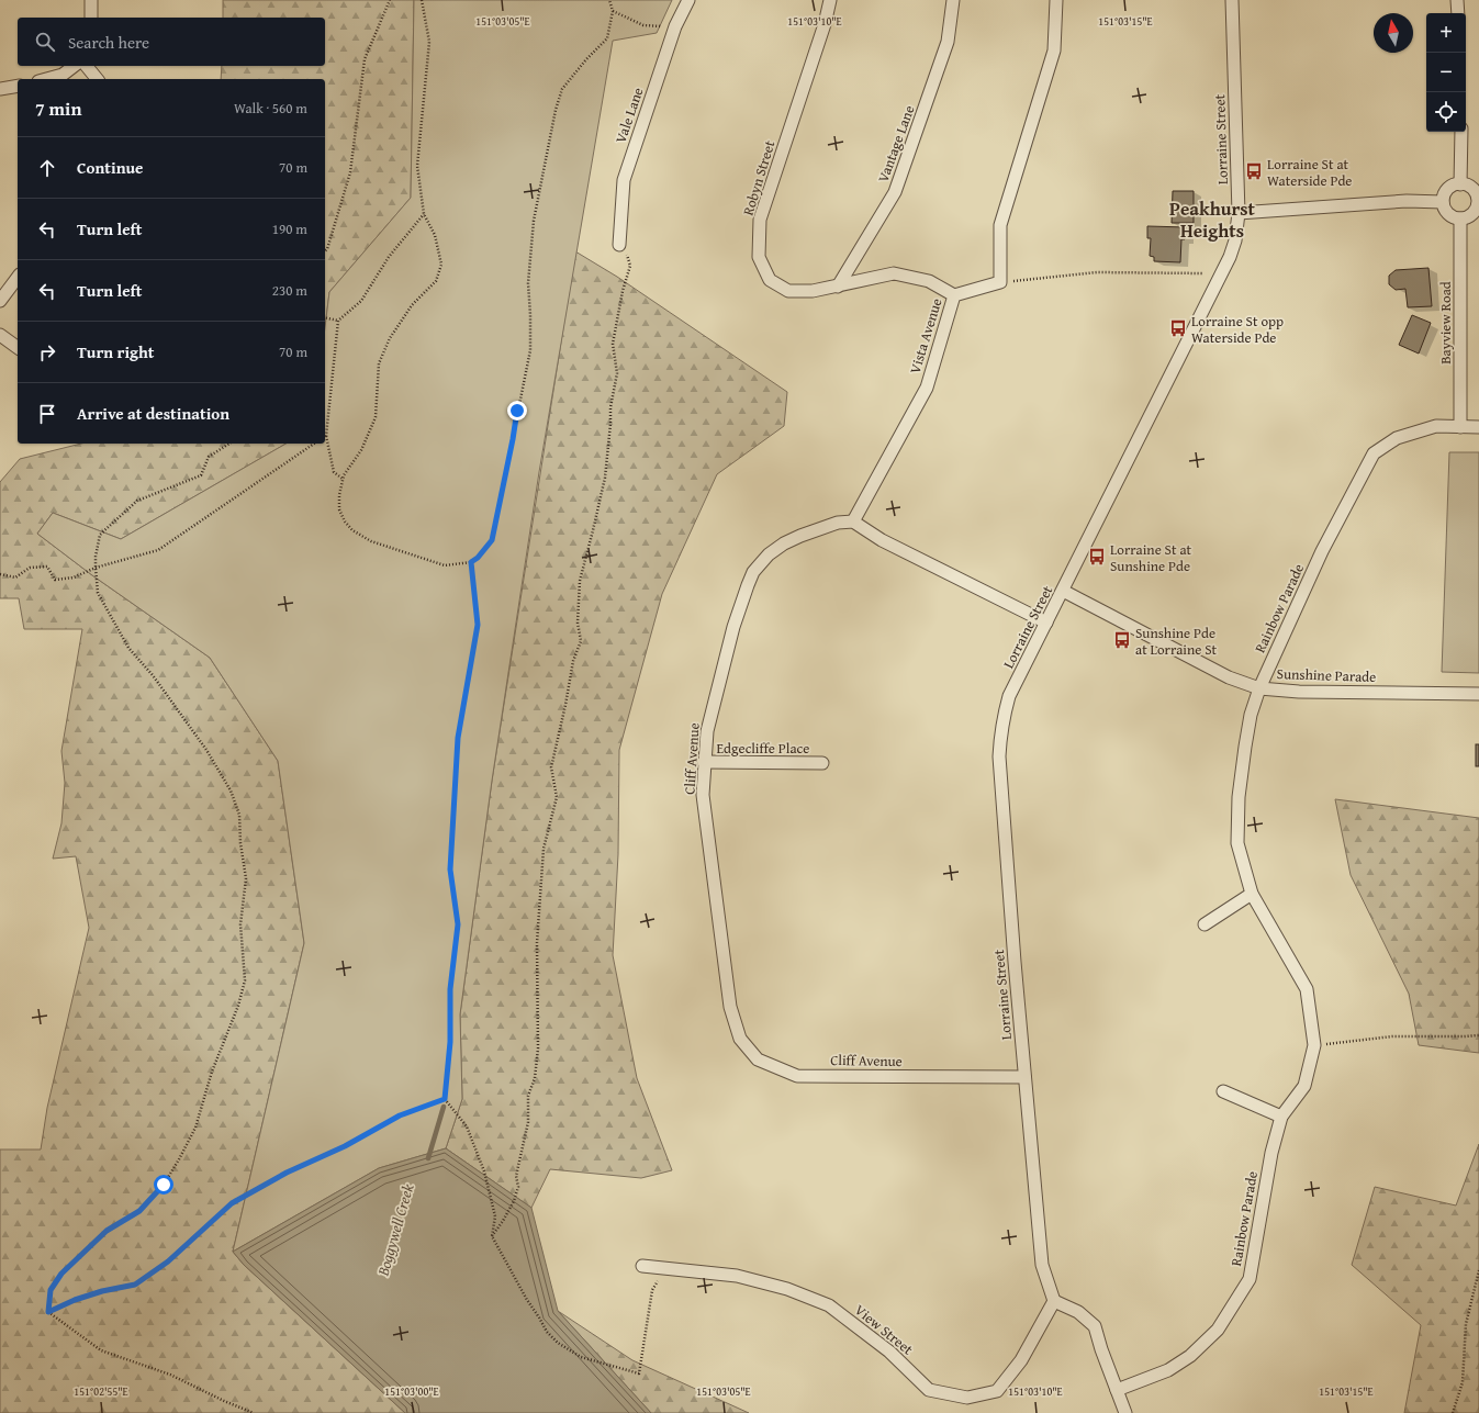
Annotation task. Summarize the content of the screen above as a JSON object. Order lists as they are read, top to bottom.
{
  "streets": {
    "street": [
      "Vale Lane",
      "Lorraine Street",
      "Vantage Lane",
      "Robyn Street",
      "Bayview Road",
      "Vista Avenue",
      "Rainbow Parade",
      "Sunshine Parade",
      "Edgecliffe Place",
      "Cliff Avenue",
      "View Street"
    ]
  },
  "crossings": [
    ["Lorraine Street", "Sunshine Parade"],
    ["Lorraine Street", "Cliff Avenue"],
    ["Lorraine Street", "View Street"],
    ["Vantage Lane", "Robyn Street"],
    ["Robyn Street", "Vista Avenue"],
    ["Bayview Road", "Rainbow Parade"],
    ["Vista Avenue", "Cliff Avenue"],
    ["Rainbow Parade", "Sunshine Parade"],
    ["Edgecliffe Place", "Cliff Avenue"]
  ],
  "districts": ["Peakhurst Heights"],
  "water": ["Boggywell Creek"],
  "places": {
    "bus stop": [
      "Lorraine St at Waterside Pde",
      "Lorraine St opp Waterside Pde",
      "Lorraine St at Sunshine Pde",
      "Sunshine Pde at Lorraine St"
    ]
  },
  "north": "top",
  "page": {
    "map_buttons": ["+", "−"],
    "search": "Search here",
    "heading": ["7 min", "Walk · 560 m"],
    "list": [
      ["Continue", "70 m"],
      ["Turn left", "190 m"],
      ["Turn left", "230 m"],
      ["Turn right", "70 m"],
      "Arrive at destination"
    ]
  },
  "coordinates": [
    "151°03'05\"E",
    "151°03'10\"E",
    "151°03'15\"E",
    "151°02'55\"E",
    "151°03'00\"E"
  ]
}
